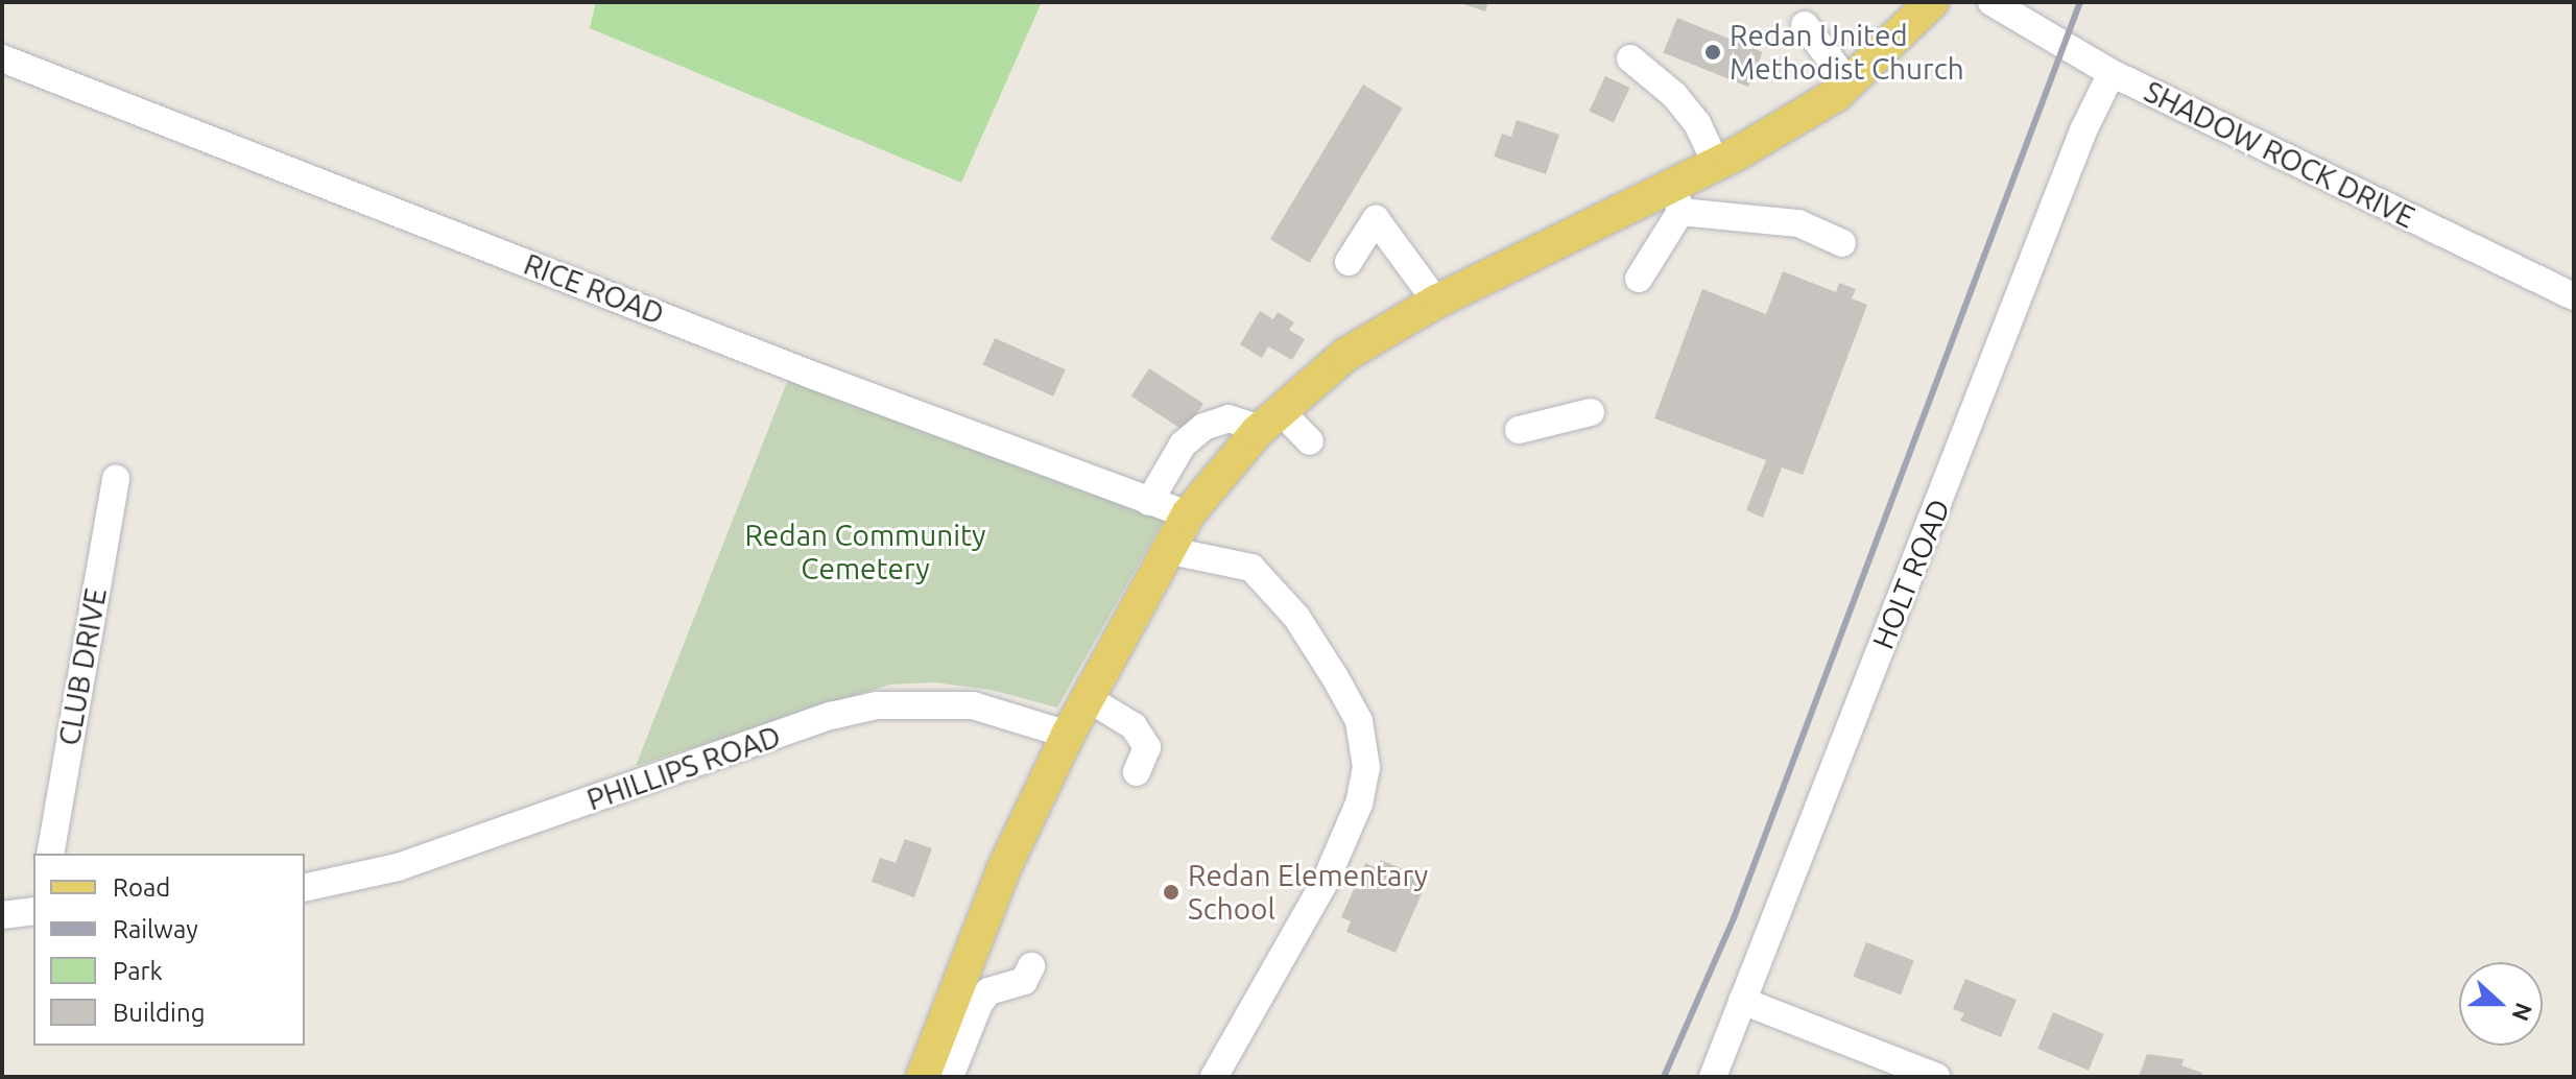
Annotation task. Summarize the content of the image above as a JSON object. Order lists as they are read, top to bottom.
{
  "streets": {
    "street": [
      "SHADOW ROCK DRIVE",
      "RICE ROAD",
      "HOLT ROAD",
      "CLUB DRIVE",
      "PHILLIPS ROAD"
    ]
  },
  "crossings": [
    ["SHADOW ROCK DRIVE", "HOLT ROAD"]
  ],
  "parks": ["Redan Community Cemetery"],
  "places": ["Redan United Methodist Church", "Redan Elementary School"],
  "legend": [
    "Road",
    "Railway",
    "Park",
    "Building"
  ],
  "north": "right"
}
